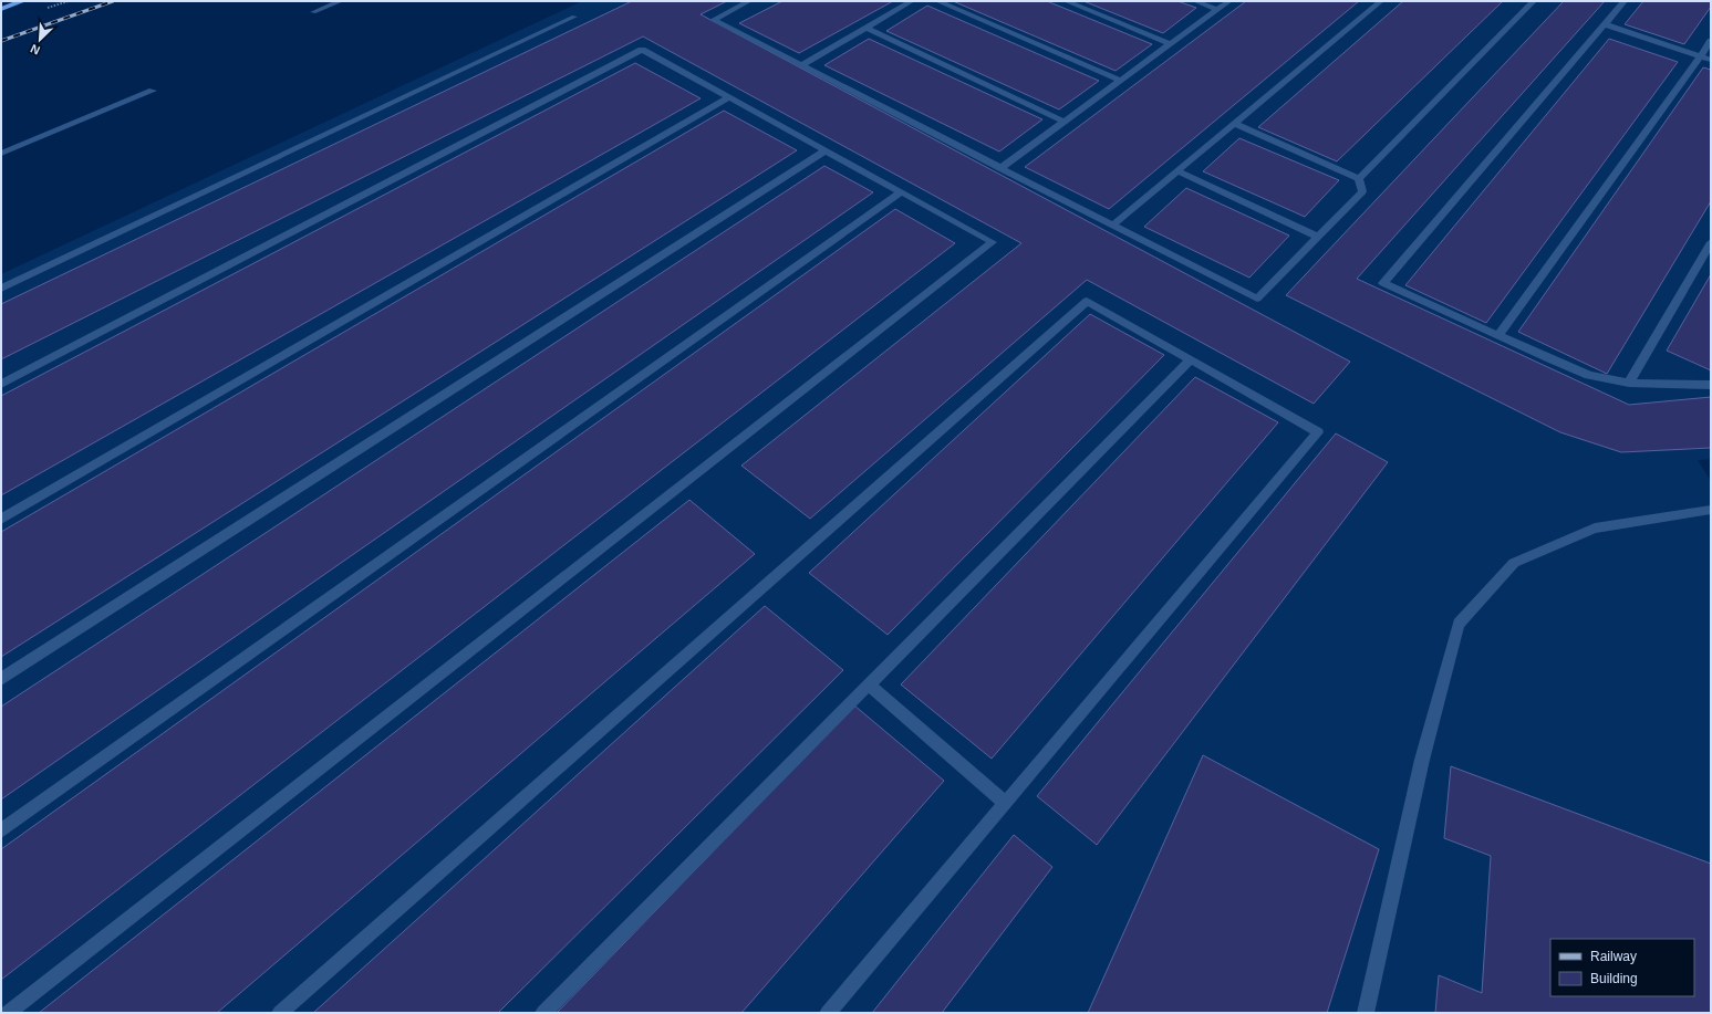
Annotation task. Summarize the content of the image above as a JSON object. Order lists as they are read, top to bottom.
{
  "legend": ["Railway", "Building"],
  "north": "bottom left"
}
